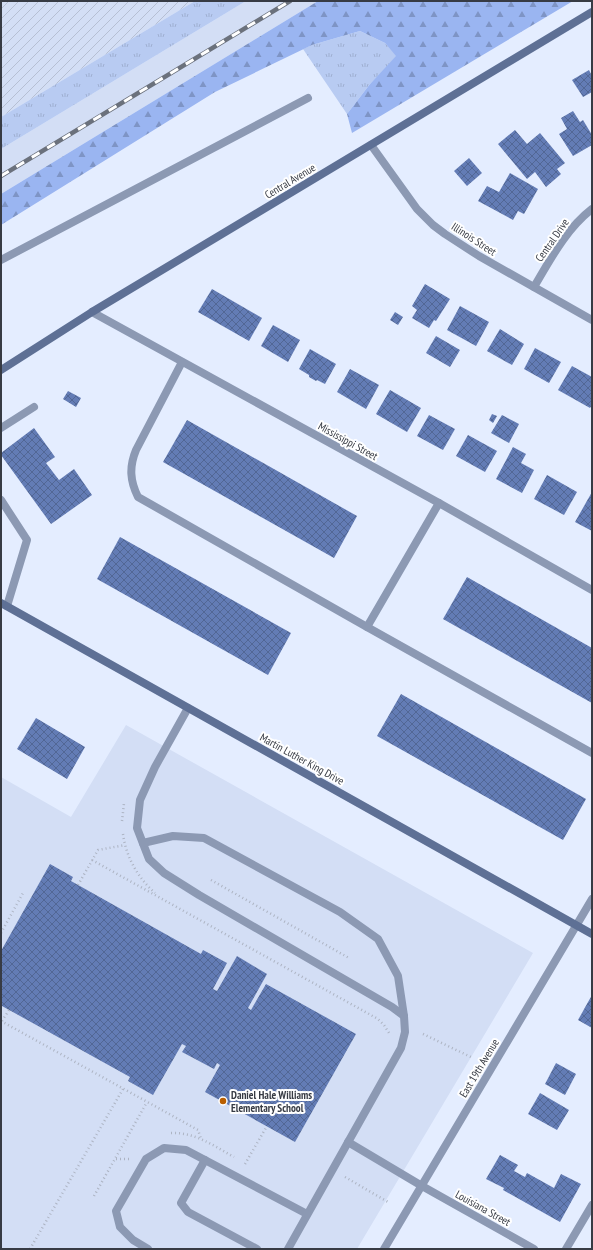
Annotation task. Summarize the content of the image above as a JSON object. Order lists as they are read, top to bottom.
{
  "streets": {
    "main road": ["Central Avenue", "Martin Luther King Drive"],
    "street": [
      "Illinois Street",
      "Central Drive",
      "Mississippi Street",
      "East 19th Avenue",
      "Louisiana Street"
    ]
  },
  "crossings": [
    ["Central Avenue", "Illinois Street"],
    ["Central Avenue", "Mississippi Street"],
    ["Illinois Street", "Central Drive"],
    ["Martin Luther King Drive", "East 19th Avenue"],
    ["East 19th Avenue", "Louisiana Street"]
  ],
  "places": ["Daniel Hale Williams Elementary School"]
}
